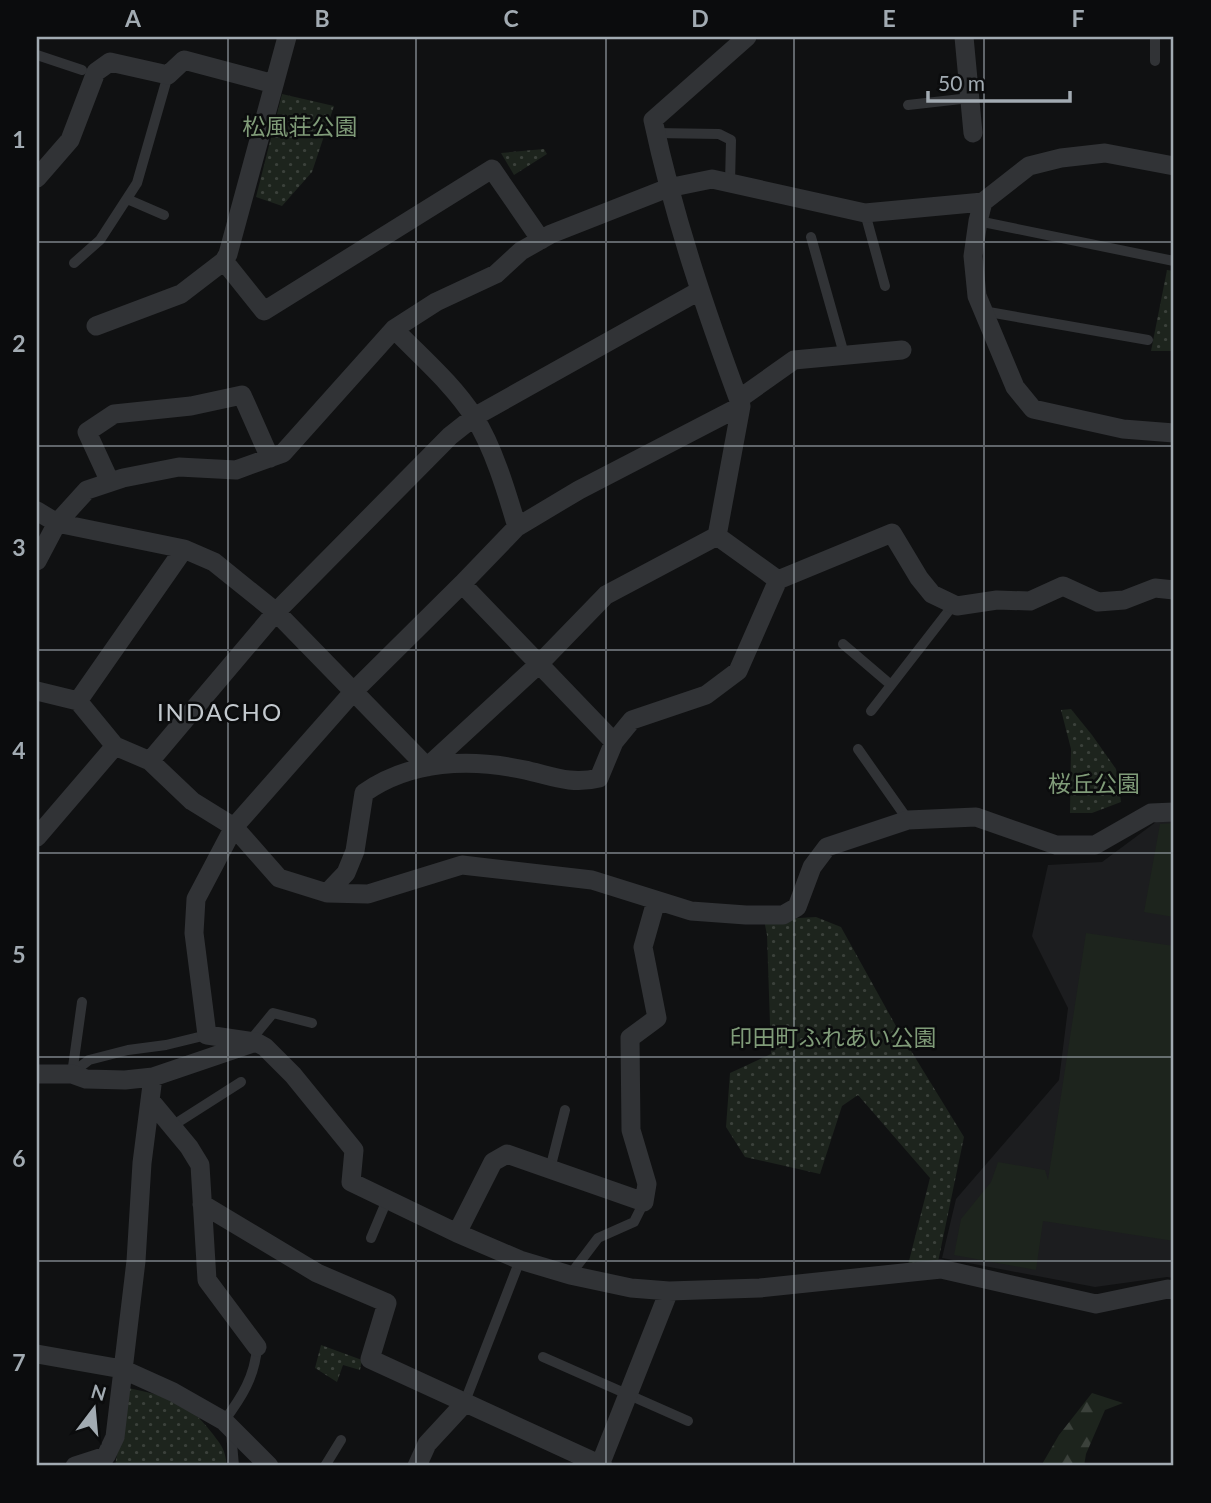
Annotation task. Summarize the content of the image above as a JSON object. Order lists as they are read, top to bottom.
{
  "districts": ["INDACHO"],
  "parks": ["松風荘公園", "桜丘公園", "印田町ふれあい公園"],
  "scale_bar": "50 m",
  "north": "top",
  "grid": {
    "columns": [
      "A",
      "B",
      "C",
      "D",
      "E",
      "F"
    ],
    "rows": [
      "1",
      "2",
      "3",
      "4",
      "5",
      "6",
      "7"
    ]
  }
}
